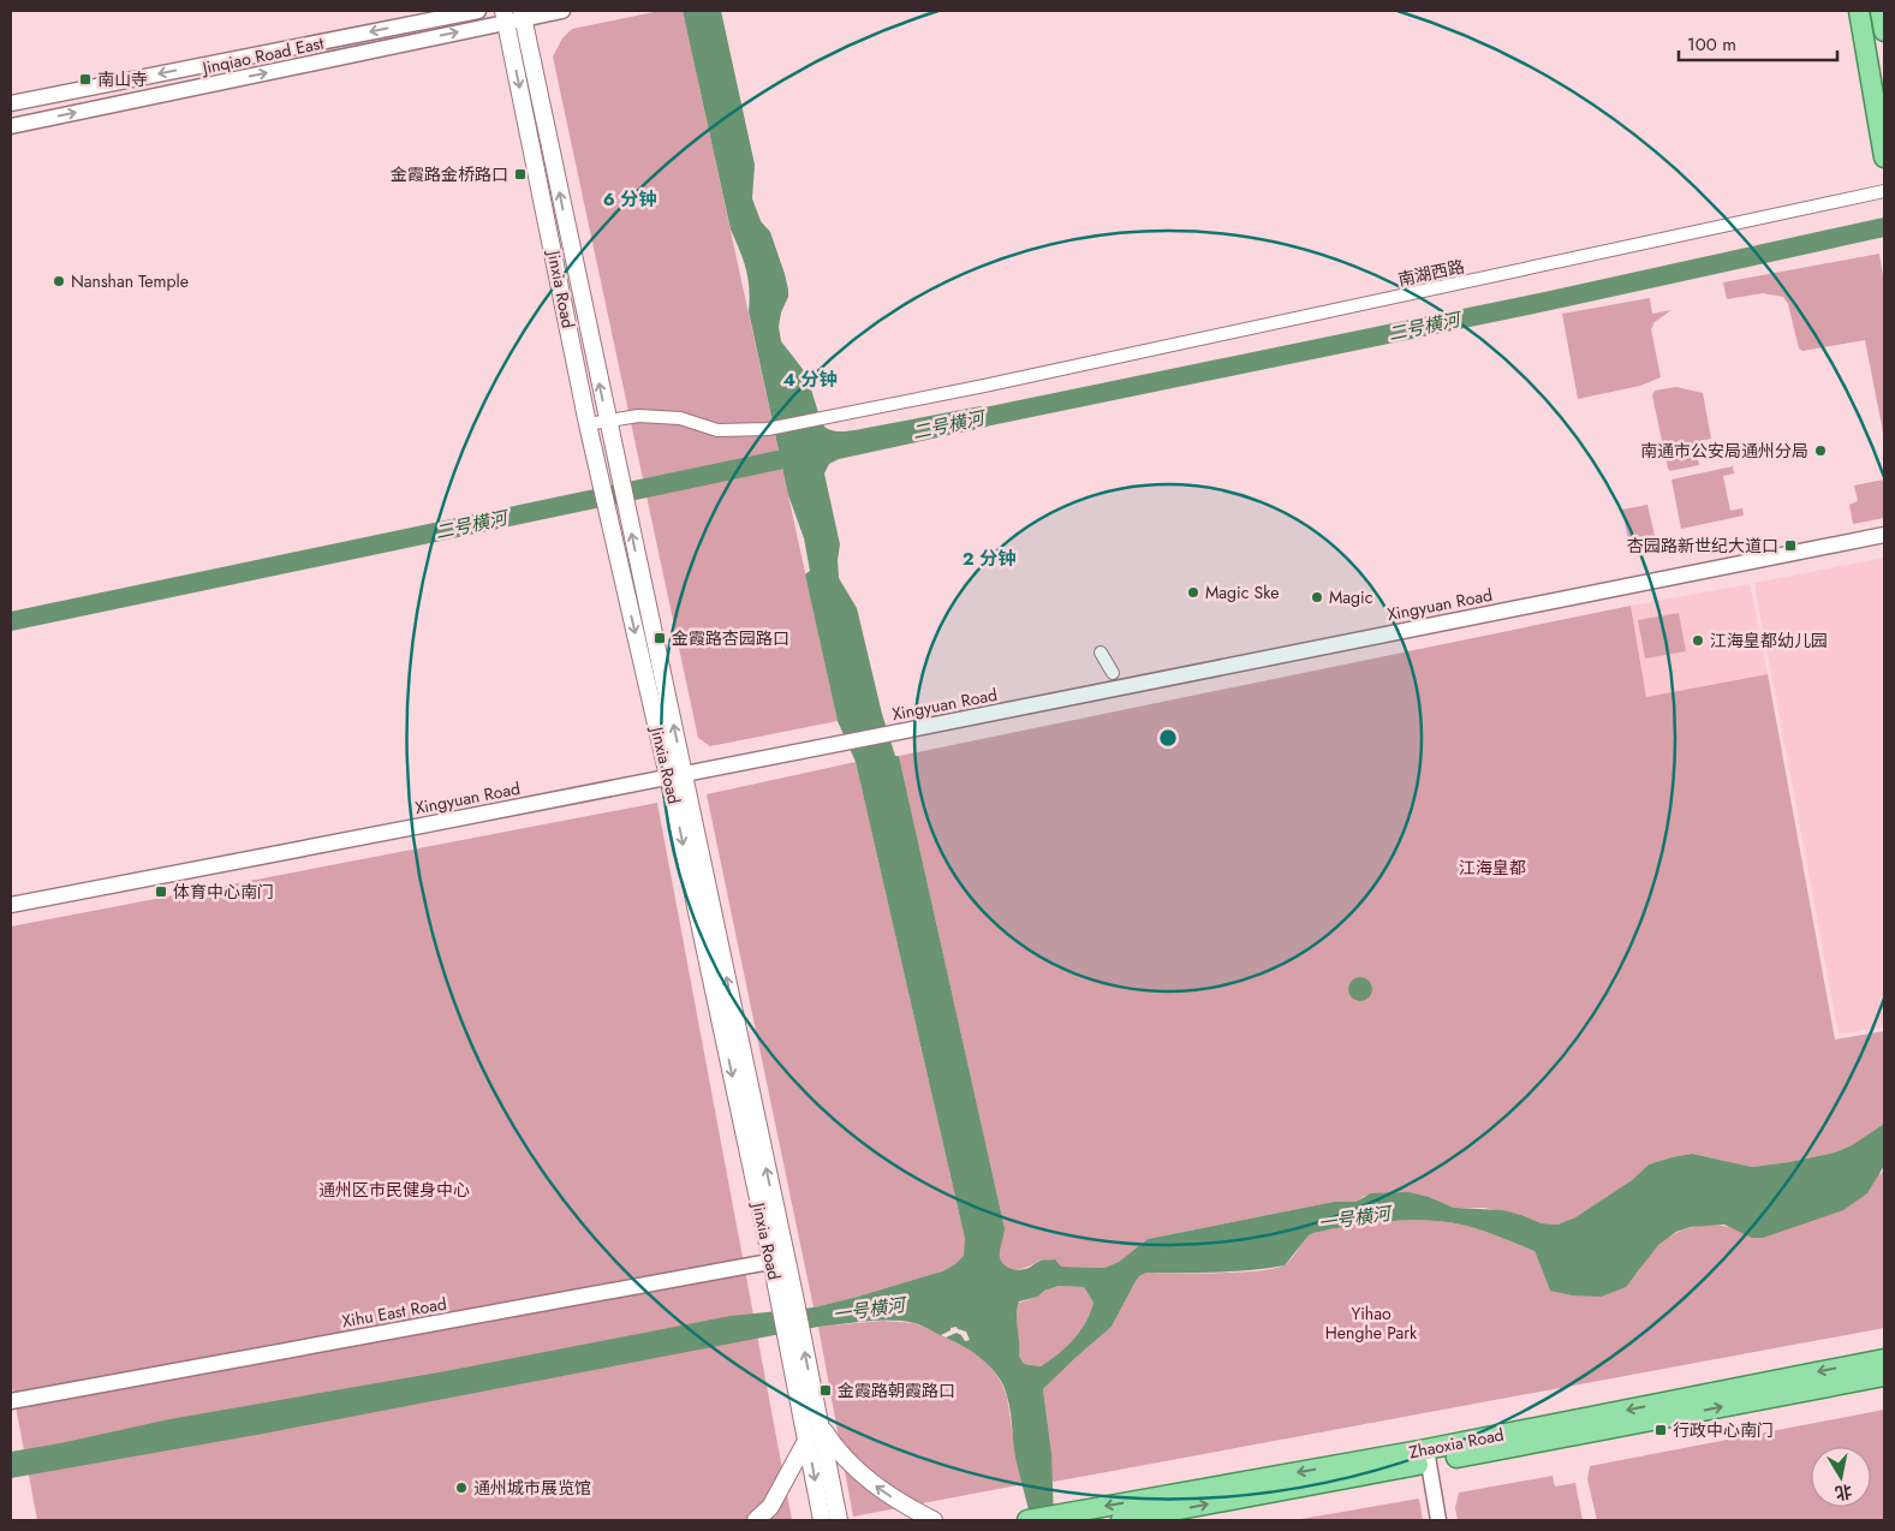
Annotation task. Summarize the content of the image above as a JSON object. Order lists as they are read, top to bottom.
{
  "streets": {
    "main road": ["Jinxia Road", "Zhaoxia Road"],
    "street": [
      "Jinqiao Road East",
      "南湖西路",
      "Xingyuan Road",
      "Xihu East Road"
    ]
  },
  "crossings": [
    ["Jinqiao Road East", "Jinxia Road"],
    ["南湖西路", "Jinxia Road"],
    ["Jinxia Road", "Xingyuan Road"],
    ["Jinxia Road", "Xihu East Road"]
  ],
  "water": ["二号横河", "一号横河"],
  "parks": ["江海皇都", "通州区市民健身中心", "Yihao Henghe Park"],
  "places": {
    "transit": [
      "南山寺",
      "金霞路金桥路口",
      "杏园路新世纪大道口",
      "金霞路杏园路口",
      "体育中心南门",
      "金霞路朝霞路口",
      "行政中心南门"
    ],
    "other": [
      "Nanshan Temple",
      "南通市公安局通州分局",
      "Magic Ske",
      "Magic",
      "江海皇都幼儿园",
      "通州城市展览馆"
    ]
  },
  "scale_bar": "100 m",
  "north": "bottom",
  "rings": ["6 分钟", "4 分钟", "2 分钟"]
}
